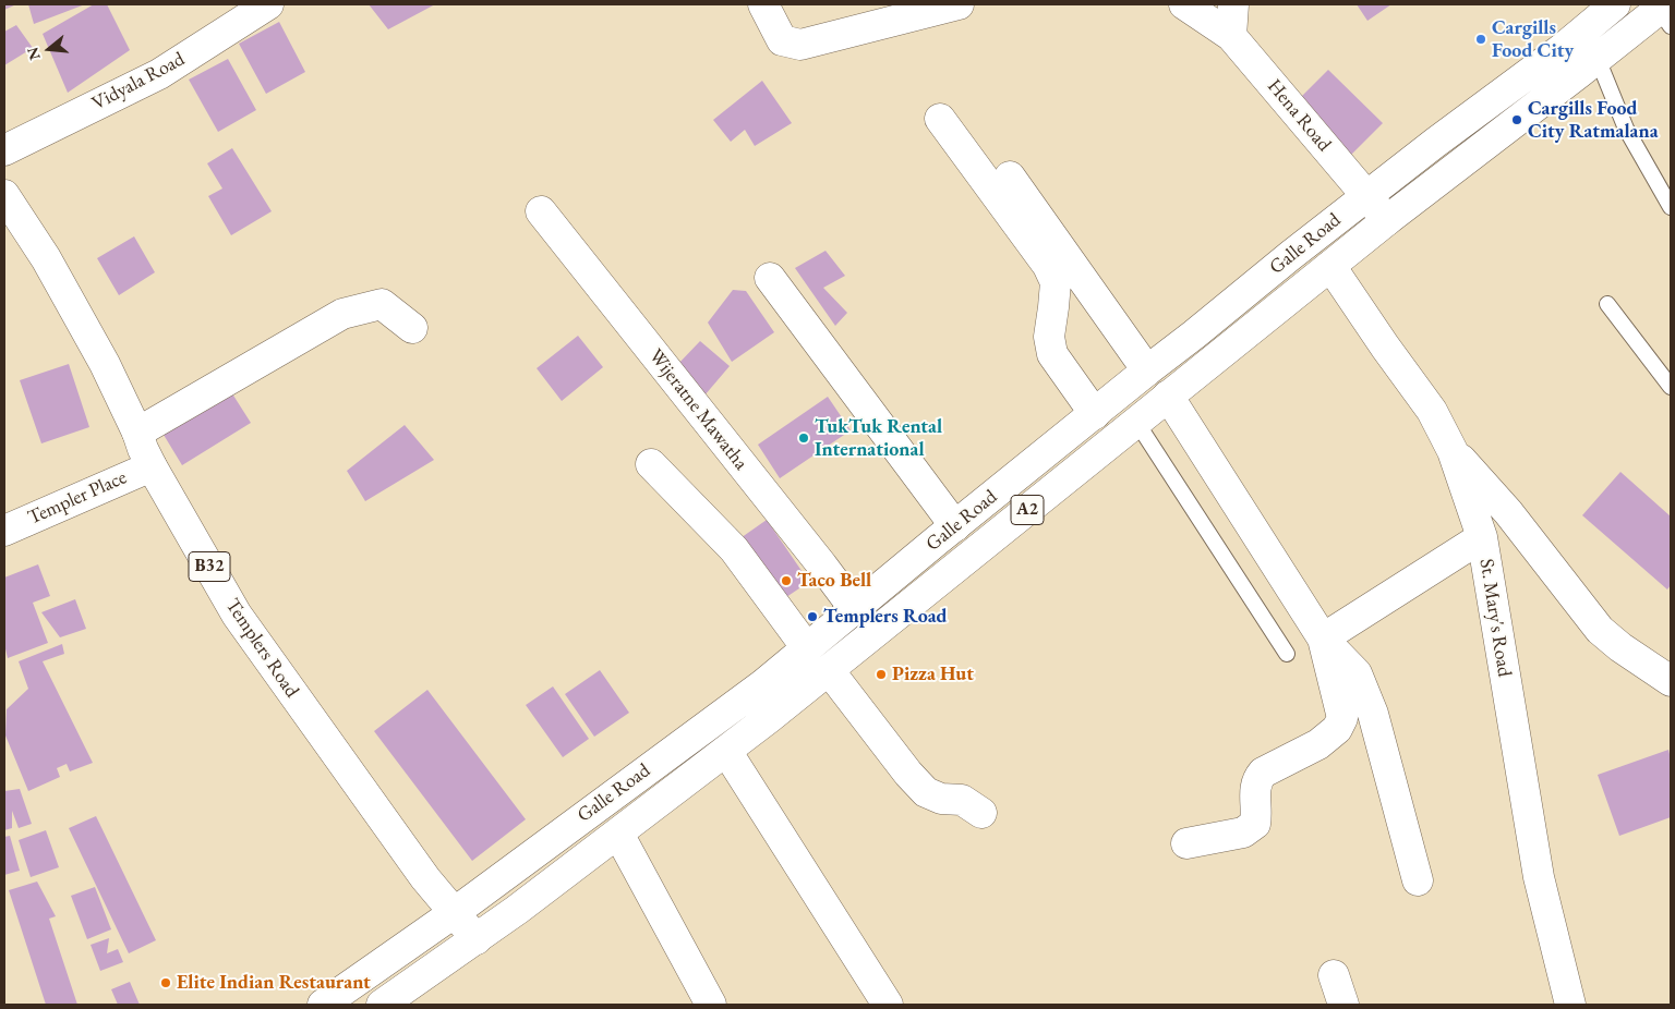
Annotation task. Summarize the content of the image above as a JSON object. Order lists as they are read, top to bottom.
{
  "streets": {
    "main road": [
      "Vidyala Road",
      "Hena Road",
      "Galle Road",
      "Wijeratne Mawatha",
      "Templer Place",
      "A2",
      "B32",
      "St. Mary's Road",
      "Templers Road"
    ]
  },
  "crossings": [
    ["Hena Road", "Galle Road"],
    ["Galle Road", "Wijeratne Mawatha"],
    ["Galle Road", "St. Mary's Road"],
    ["Galle Road", "Templers Road"],
    ["Templer Place", "Templers Road"]
  ],
  "places": [
    "Cargills Food City",
    "Cargills Food City Ratmalana",
    "TukTuk Rental International",
    "Taco Bell",
    "Templers Road",
    "Pizza Hut",
    "Elite Indian Restaurant"
  ],
  "north": "left"
}
